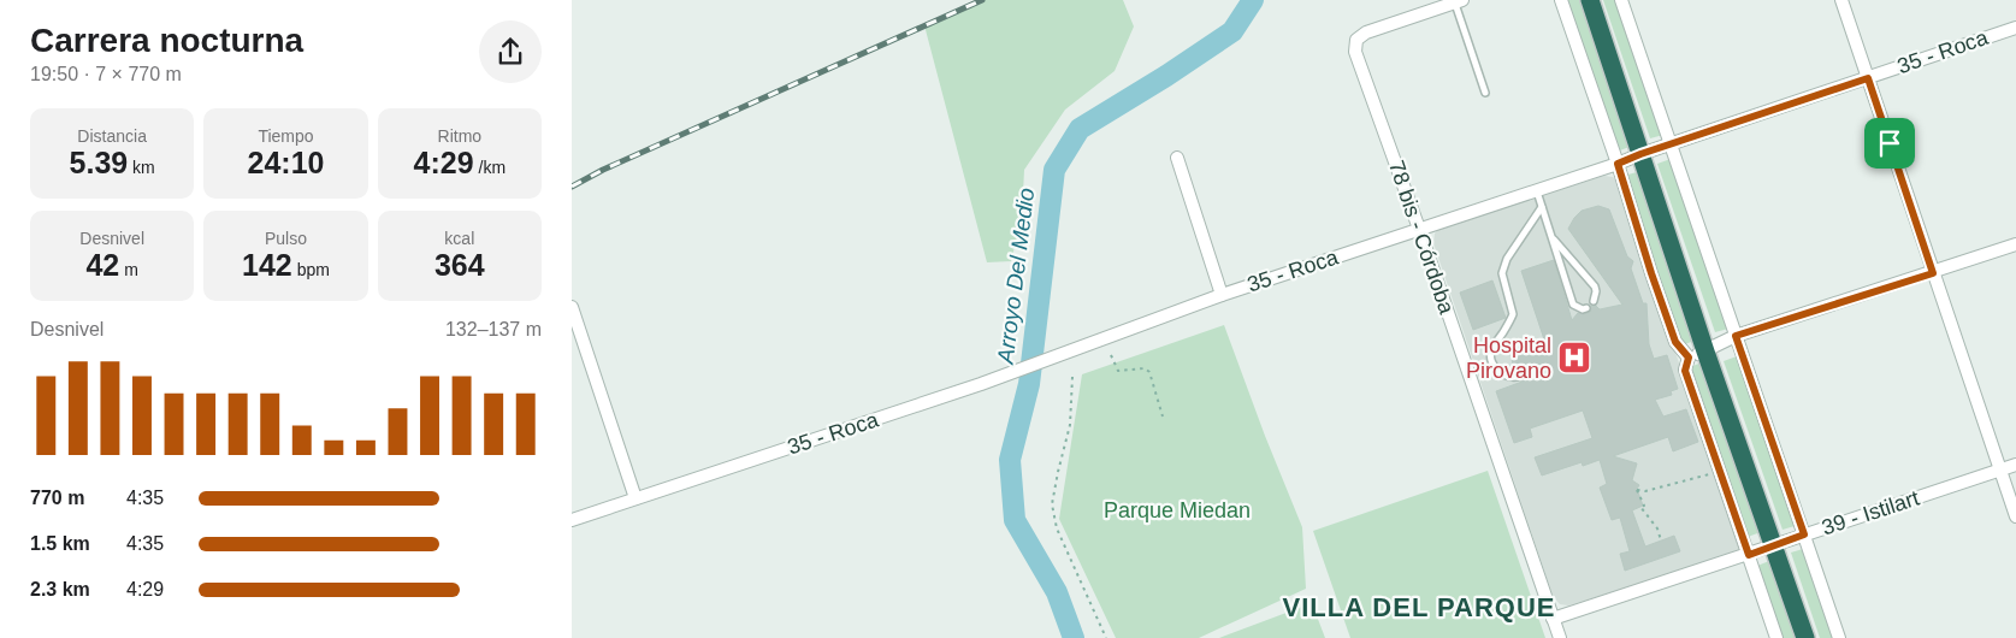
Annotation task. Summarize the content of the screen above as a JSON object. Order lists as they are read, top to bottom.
{
  "streets": {
    "street": ["35 - Roca", "78 bis - Córdoba", "39 - Istilart"]
  },
  "crossings": [
    ["35 - Roca", "78 bis - Córdoba"],
    ["78 bis - Córdoba", "39 - Istilart"]
  ],
  "districts": ["VILLA DEL PARQUE"],
  "water": ["Arroyo Del Medio"],
  "parks": ["Parque Miedan"],
  "places": {
    "hospital": ["Hospital Pirovano"]
  },
  "page": {
    "heading": ["Carrera nocturna", "19:50 · 7 × 770 m"],
    "stats": [
      ["Distancia", "5.39 km"],
      ["Tiempo", "24:10"],
      ["Ritmo", "4:29 /km"],
      ["Desnivel", "42 m"],
      ["Pulso", "142 bpm"],
      ["kcal", "364"]
    ],
    "chart": ["Desnivel", "132–137 m"],
    "list": [
      {
        "name": "770 m",
        "note": "4:35"
      },
      {
        "name": "1.5 km",
        "note": "4:35"
      },
      {
        "name": "2.3 km",
        "note": "4:29"
      }
    ]
  }
}
